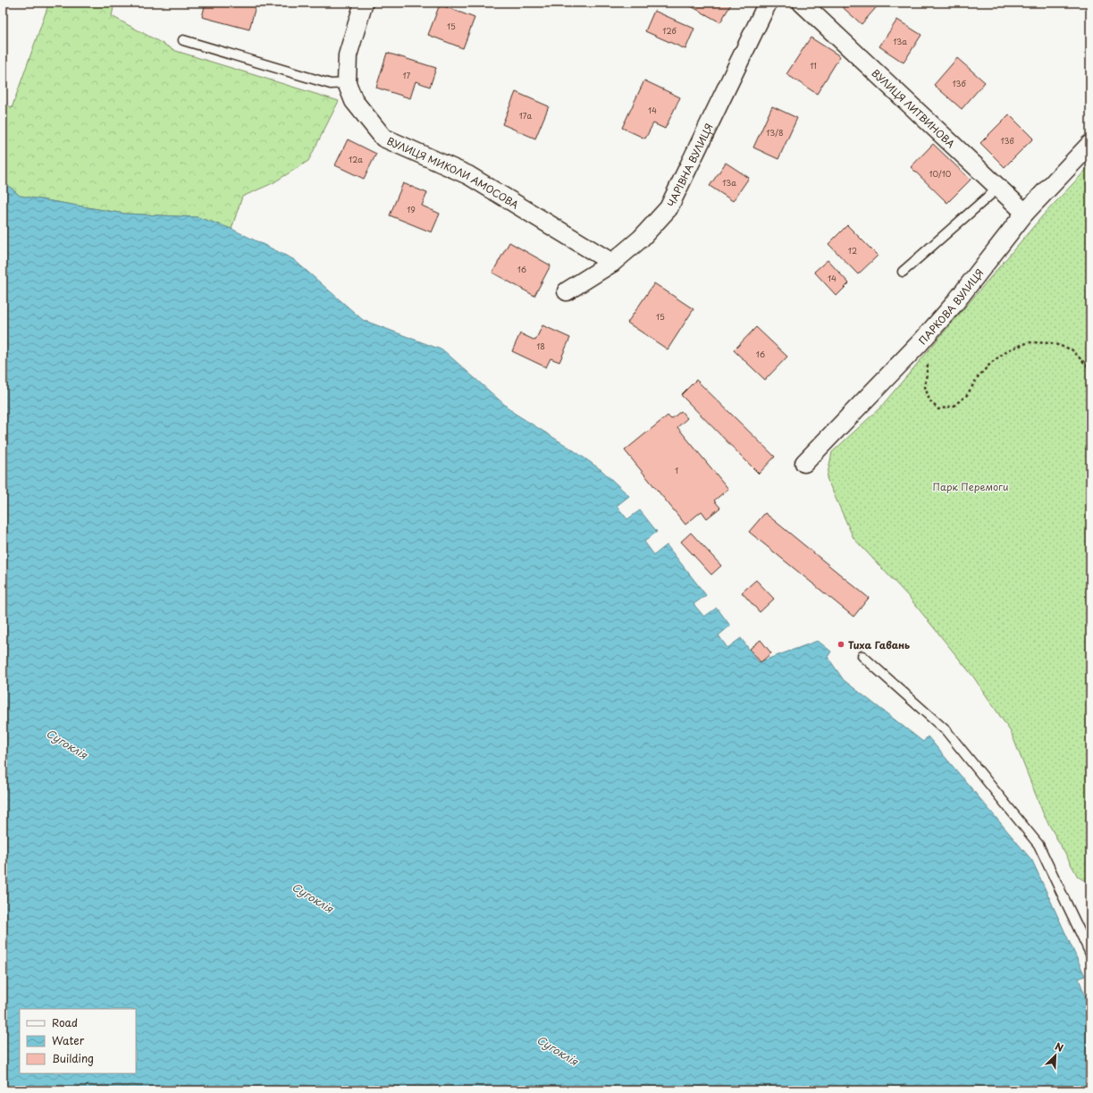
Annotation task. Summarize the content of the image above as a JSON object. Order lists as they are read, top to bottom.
{
  "streets": {
    "street": [
      "ВУЛИЦЯ ЛИТВИНОВА",
      "ЧАРІВНА ВУЛИЦЯ",
      "ВУЛИЦЯ МИКОЛИ АМОСОВА",
      "ПАРКОВА ВУЛИЦЯ"
    ]
  },
  "crossings": [
    ["ВУЛИЦЯ ЛИТВИНОВА", "ПАРКОВА ВУЛИЦЯ"],
    ["ЧАРІВНА ВУЛИЦЯ", "ВУЛИЦЯ МИКОЛИ АМОСОВА"]
  ],
  "water": ["Сугоклія"],
  "parks": ["Парк Перемоги"],
  "places": ["Тиха Гавань"],
  "house_numbers": [
    "15",
    "12б",
    "13а",
    "11",
    "17",
    "13б",
    "14",
    "17а",
    "13/8",
    "13в",
    "12а",
    "10/10",
    "13а",
    "19",
    "12",
    "16",
    "14",
    "15",
    "18",
    "16",
    "1"
  ],
  "legend": ["Road", "Water", "Building"],
  "north": "top right"
}
